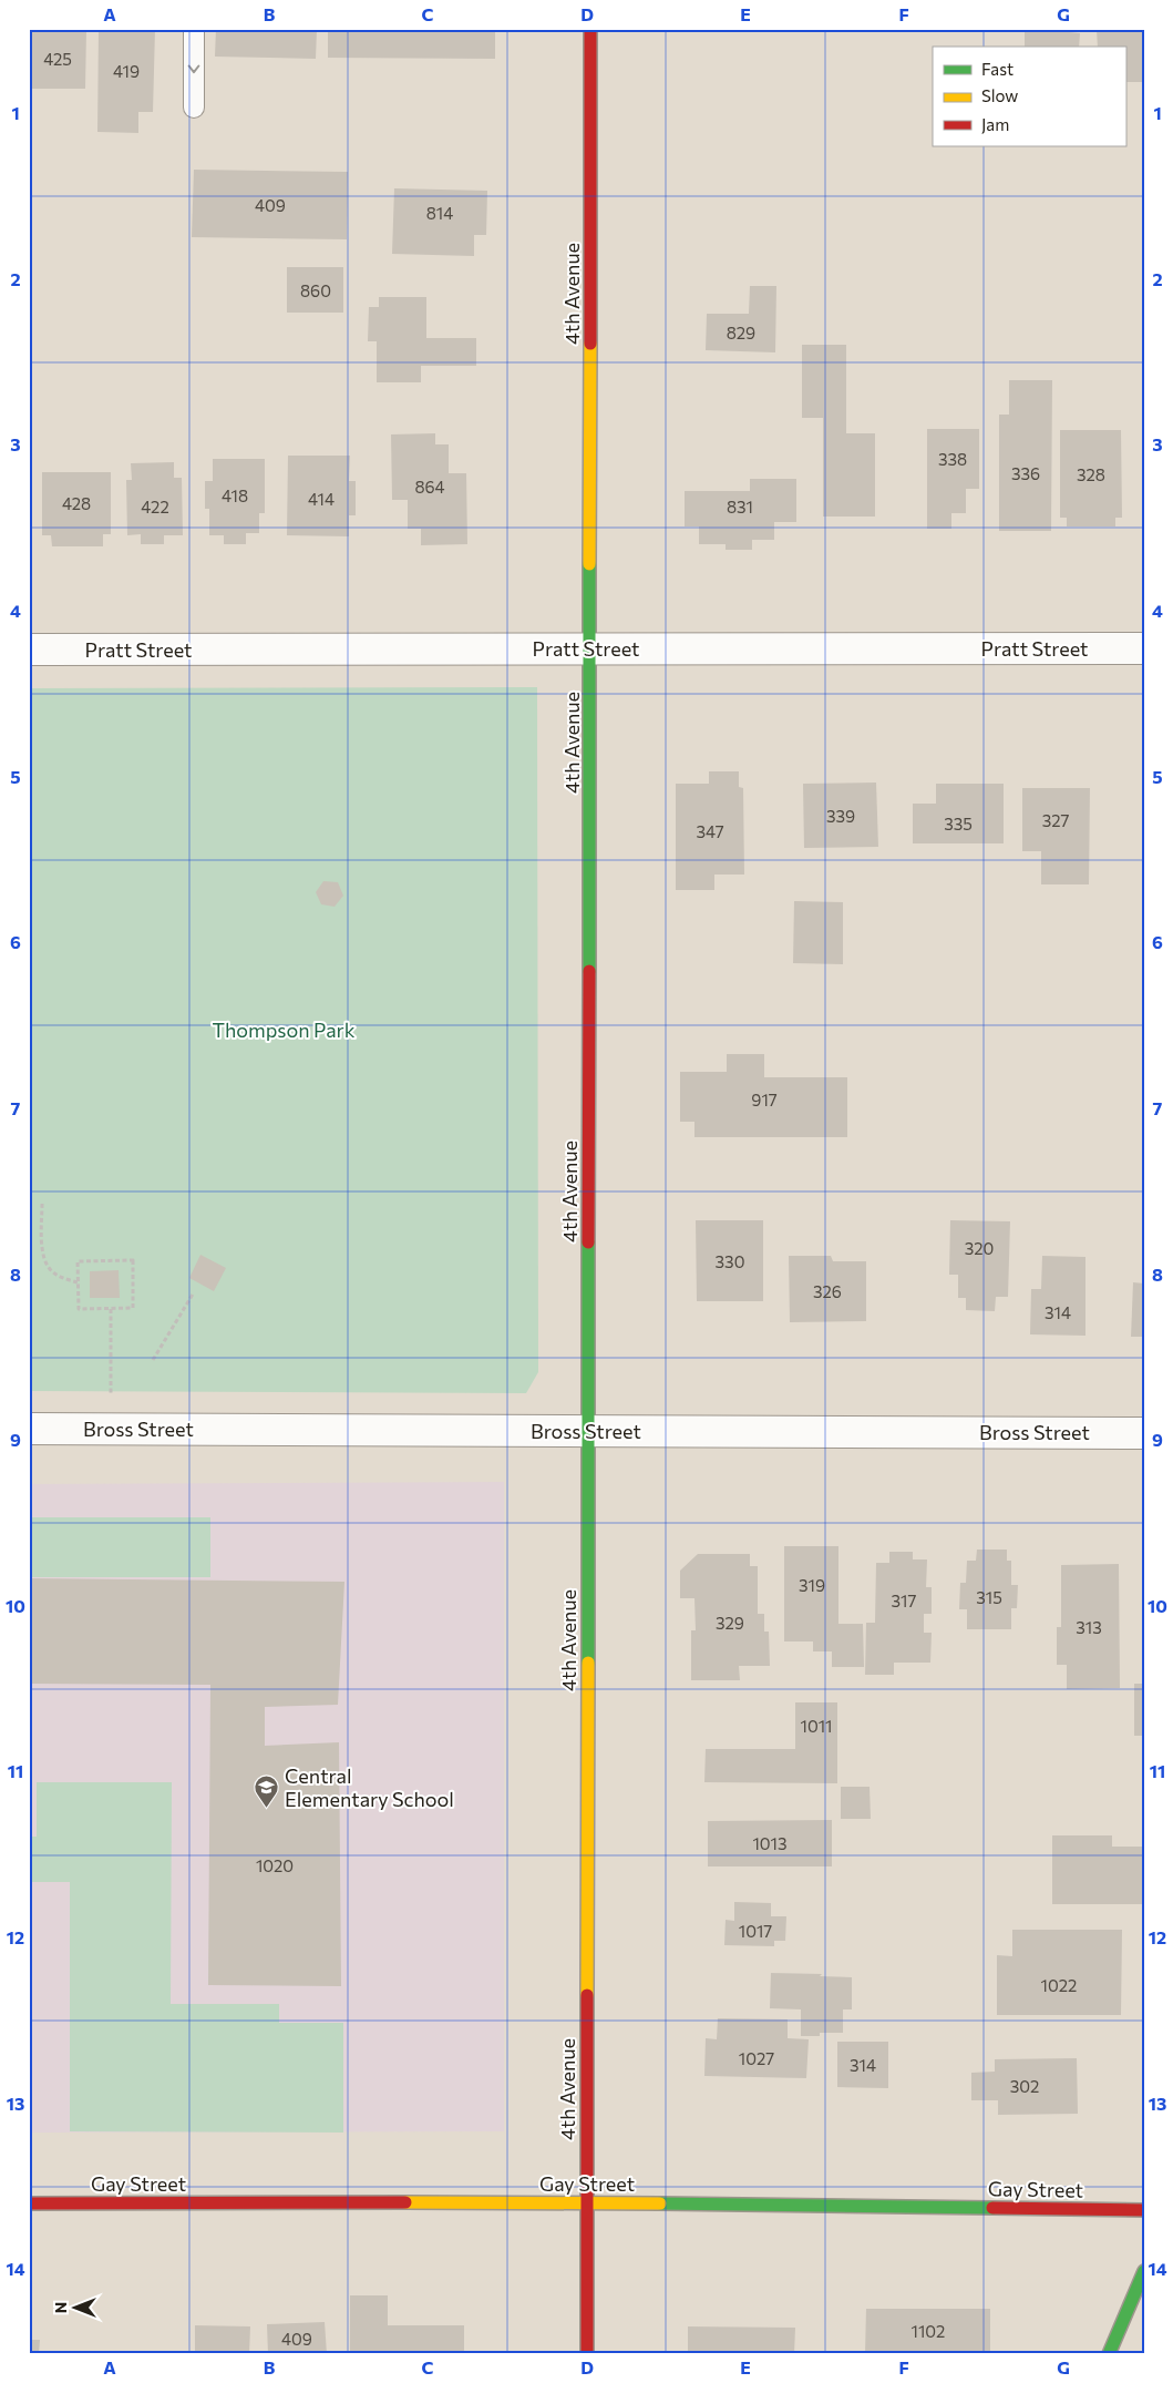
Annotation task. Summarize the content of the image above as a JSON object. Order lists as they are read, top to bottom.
{
  "streets": {
    "street": [
      "4th Avenue",
      "Pratt Street",
      "Bross Street",
      "Gay Street"
    ]
  },
  "crossings": [
    ["4th Avenue", "Pratt Street"],
    ["4th Avenue", "Bross Street"],
    ["4th Avenue", "Gay Street"]
  ],
  "parks": ["Thompson Park"],
  "places": {
    "school or university": ["Central Elementary School"]
  },
  "house_numbers": [
    "425",
    "419",
    "409",
    "814",
    "860",
    "829",
    "338",
    "336",
    "328",
    "864",
    "418",
    "414",
    "428",
    "422",
    "831",
    "339",
    "327",
    "335",
    "347",
    "917",
    "320",
    "330",
    "326",
    "314",
    "319",
    "315",
    "317",
    "329",
    "313",
    "1011",
    "1013",
    "1020",
    "1017",
    "1022",
    "1027",
    "314",
    "302",
    "1102",
    "409"
  ],
  "legend": ["Fast", "Slow", "Jam"],
  "north": "left",
  "grid": {
    "columns": [
      "A",
      "B",
      "C",
      "D",
      "E",
      "F",
      "G"
    ],
    "rows": [
      "1",
      "2",
      "3",
      "4",
      "5",
      "6",
      "7",
      "8",
      "9",
      "10",
      "11",
      "12",
      "13",
      "14"
    ]
  }
}
